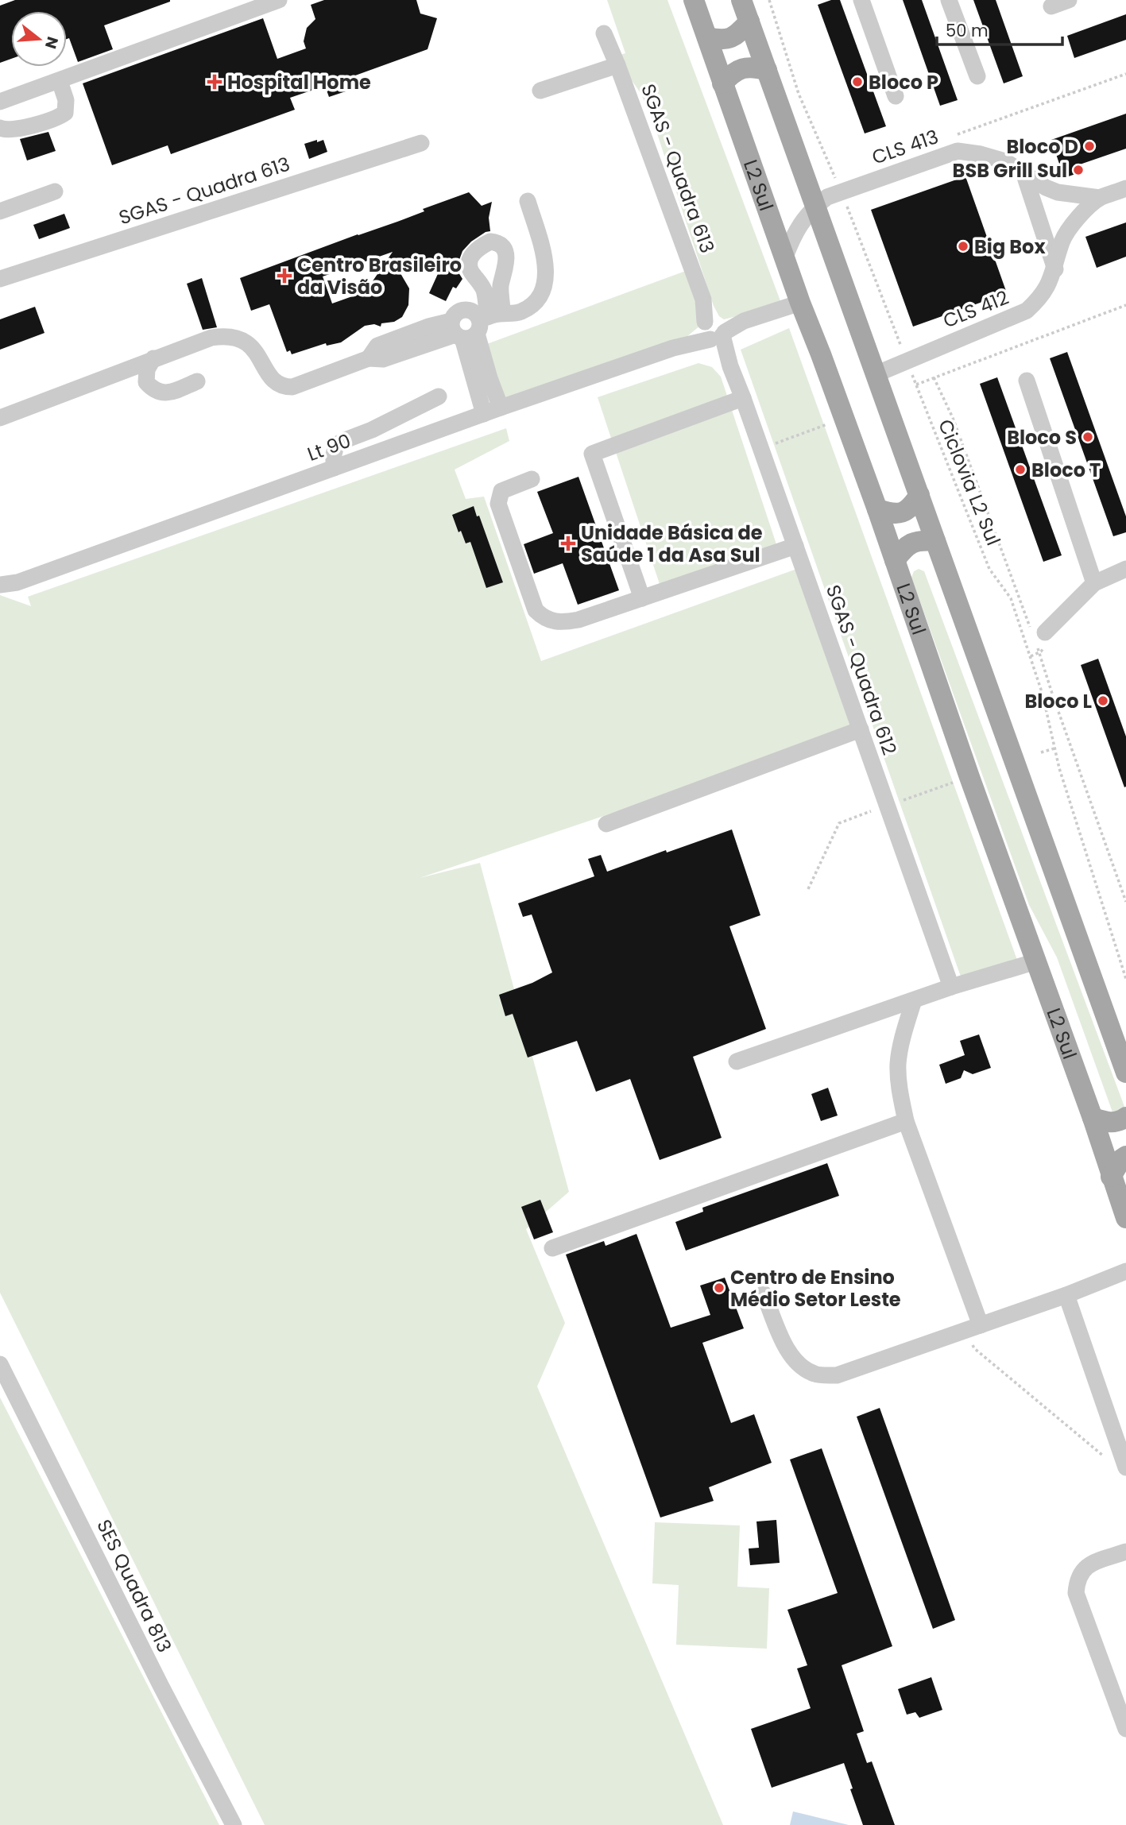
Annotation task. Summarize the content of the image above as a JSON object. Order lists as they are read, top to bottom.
{
  "streets": {
    "main road": ["L2 Sul"],
    "street": [
      "CLS 413",
      "SGAS - Quadra 613",
      "CLS 412",
      "Lt 90",
      "SGAS - Quadra 612",
      "SES Quadra 813"
    ],
    "path": ["Ciclovia L2 Sul"]
  },
  "crossings": [
    ["CLS 413", "L2 Sul"],
    ["CLS 413", "CLS 412"],
    ["CLS 413", "Ciclovia L2 Sul"],
    ["SGAS - Quadra 613", "Lt 90"],
    ["SGAS - Quadra 613", "SGAS - Quadra 612"],
    ["L2 Sul", "Lt 90"],
    ["CLS 412", "Ciclovia L2 Sul"],
    ["Lt 90", "SGAS - Quadra 612"]
  ],
  "places": {
    "health": ["Hospital Home", "Centro Brasileiro da Visão", "Unidade Básica de Saúde 1 da Asa Sul"],
    "other": [
      "Bloco P",
      "Bloco D",
      "BSB Grill Sul",
      "Big Box",
      "Bloco S",
      "Bloco T",
      "Bloco L",
      "Centro de Ensino Médio Setor Leste"
    ]
  },
  "scale_bar": "50 m",
  "north": "right"
}
